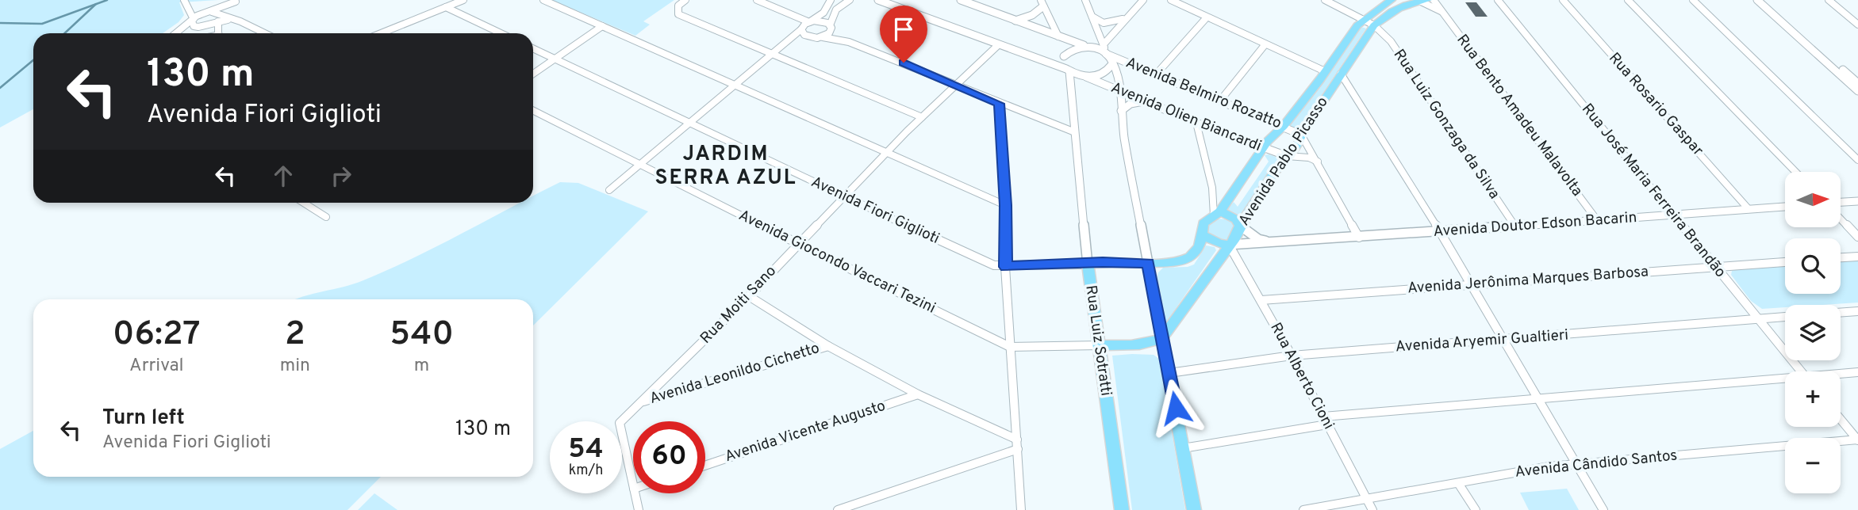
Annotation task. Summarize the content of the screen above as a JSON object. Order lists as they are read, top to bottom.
{
  "streets": {
    "main road": [
      "Avenida Pablo Picasso",
      "Avenida Fiori Giglioti",
      "Avenida Giocondo Vaccari Tezini",
      "Rua Luiz Sotratti"
    ],
    "street": [
      "Avenida Belmiro Rozatto",
      "Rua Rosario Gaspar",
      "Rua Bento Amadeu Malavolta",
      "Avenida Olien Biancardi",
      "Rua Luiz Gonzaga da Silva",
      "Rua José Maria Ferreira Brandão",
      "Avenida Doutor Edson Bacarin",
      "Avenida Jerônima Marques Barbosa",
      "Rua Moiti Sano",
      "Avenida Aryemir Gualtieri",
      "Avenida Leonildo Cichetto",
      "Rua Alberto Cioni",
      "Avenida Vicente Augusto",
      "Avenida Cândido Santos"
    ]
  },
  "crossings": [
    ["Avenida Belmiro Rozatto", "Avenida Olien Biancardi"],
    ["Avenida Belmiro Rozatto", "Avenida Pablo Picasso"],
    ["Avenida Belmiro Rozatto", "Rua Luiz Sotratti"],
    ["Rua Rosario Gaspar", "Avenida Doutor Edson Bacarin"],
    ["Rua Bento Amadeu Malavolta", "Avenida Pablo Picasso"],
    ["Rua Bento Amadeu Malavolta", "Avenida Doutor Edson Bacarin"],
    ["Avenida Olien Biancardi", "Avenida Pablo Picasso"],
    ["Avenida Olien Biancardi", "Rua Luiz Sotratti"],
    ["Rua Luiz Gonzaga da Silva", "Avenida Pablo Picasso"],
    ["Rua Luiz Gonzaga da Silva", "Avenida Doutor Edson Bacarin"],
    ["Avenida Pablo Picasso", "Avenida Fiori Giglioti"],
    ["Avenida Pablo Picasso", "Avenida Doutor Edson Bacarin"],
    ["Avenida Pablo Picasso", "Avenida Giocondo Vaccari Tezini"],
    ["Avenida Pablo Picasso", "Rua Alberto Cioni"],
    ["Rua José Maria Ferreira Brandão", "Avenida Doutor Edson Bacarin"],
    ["Rua José Maria Ferreira Brandão", "Avenida Jerônima Marques Barbosa"],
    ["Rua José Maria Ferreira Brandão", "Avenida Aryemir Gualtieri"],
    ["Avenida Fiori Giglioti", "Rua Moiti Sano"],
    ["Avenida Fiori Giglioti", "Rua Luiz Sotratti"],
    ["Avenida Doutor Edson Bacarin", "Rua Alberto Cioni"],
    ["Avenida Giocondo Vaccari Tezini", "Rua Moiti Sano"],
    ["Avenida Giocondo Vaccari Tezini", "Rua Luiz Sotratti"],
    ["Avenida Jerônima Marques Barbosa", "Rua Alberto Cioni"],
    ["Rua Moiti Sano", "Avenida Leonildo Cichetto"],
    ["Avenida Aryemir Gualtieri", "Rua Alberto Cioni"],
    ["Rua Alberto Cioni", "Avenida Cândido Santos"]
  ],
  "districts": ["JARDIM SERRA AZUL"],
  "north": "right",
  "page": {
    "turn": ["130 m", "Avenida Fiori Giglioti"],
    "map_buttons": ["+", "−"],
    "eta": [
      "06:27",
      "Arrival",
      "2",
      "min",
      "540",
      "m"
    ],
    "list": [
      {
        "name": "Turn left",
        "note": "Avenida Fiori Giglioti",
        "value": "130 m"
      }
    ],
    "speed": "54 km/h",
    "limit": "60"
  }
}
